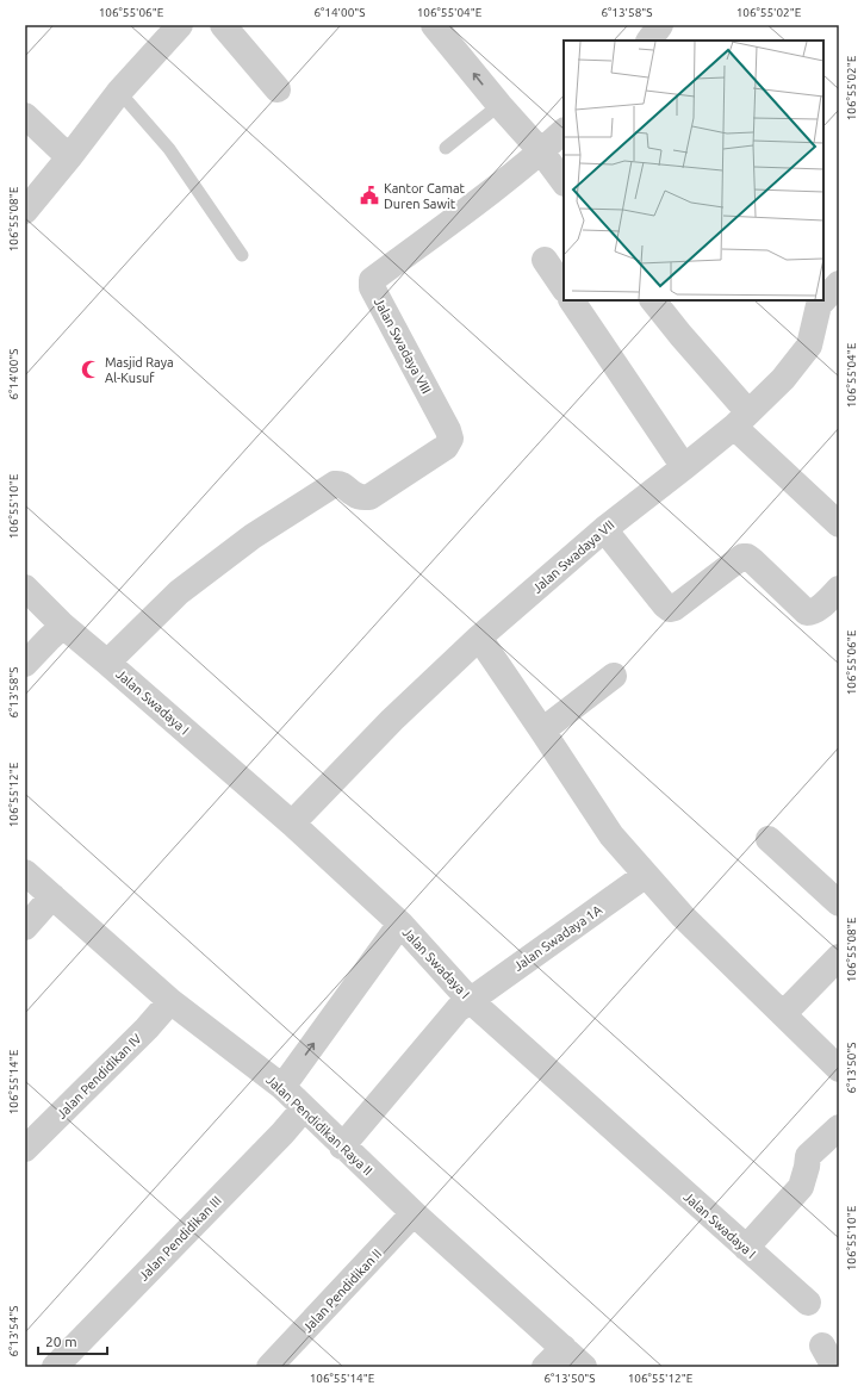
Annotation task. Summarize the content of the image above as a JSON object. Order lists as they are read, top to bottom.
{
  "streets": {
    "street": [
      "Jalan Swadaya VIII",
      "Jalan Swadaya VII",
      "Jalan Swadaya I",
      "Jalan Swadaya 1A",
      "Jalan Pendidikan IV",
      "Jalan Pendidikan Raya II",
      "Jalan Pendidikan III",
      "Jalan Pendidikan II"
    ]
  },
  "crossings": [
    ["Jalan Swadaya VIII", "Jalan Swadaya I"],
    ["Jalan Swadaya VII", "Jalan Swadaya I"],
    ["Jalan Swadaya I", "Jalan Swadaya 1A"],
    ["Jalan Swadaya 1A", "Jalan Pendidikan Raya II"],
    ["Jalan Pendidikan IV", "Jalan Pendidikan Raya II"],
    ["Jalan Pendidikan Raya II", "Jalan Pendidikan III"],
    ["Jalan Pendidikan Raya II", "Jalan Pendidikan II"]
  ],
  "places": {
    "public building": ["Kantor Camat Duren Sawit"],
    "mosque": ["Masjid Raya Al-Kusuf"]
  },
  "scale_bar": "20 m",
  "coordinates": [
    "106°55'06\"E",
    "6°14'00\"S",
    "106°55'04\"E",
    "6°13'58\"S",
    "106°55'02\"E",
    "106°55'08\"E",
    "106°55'10\"E",
    "106°55'12\"E",
    "6°13'50\"S",
    "106°55'14\"E",
    "6°13'54\"S"
  ]
}
